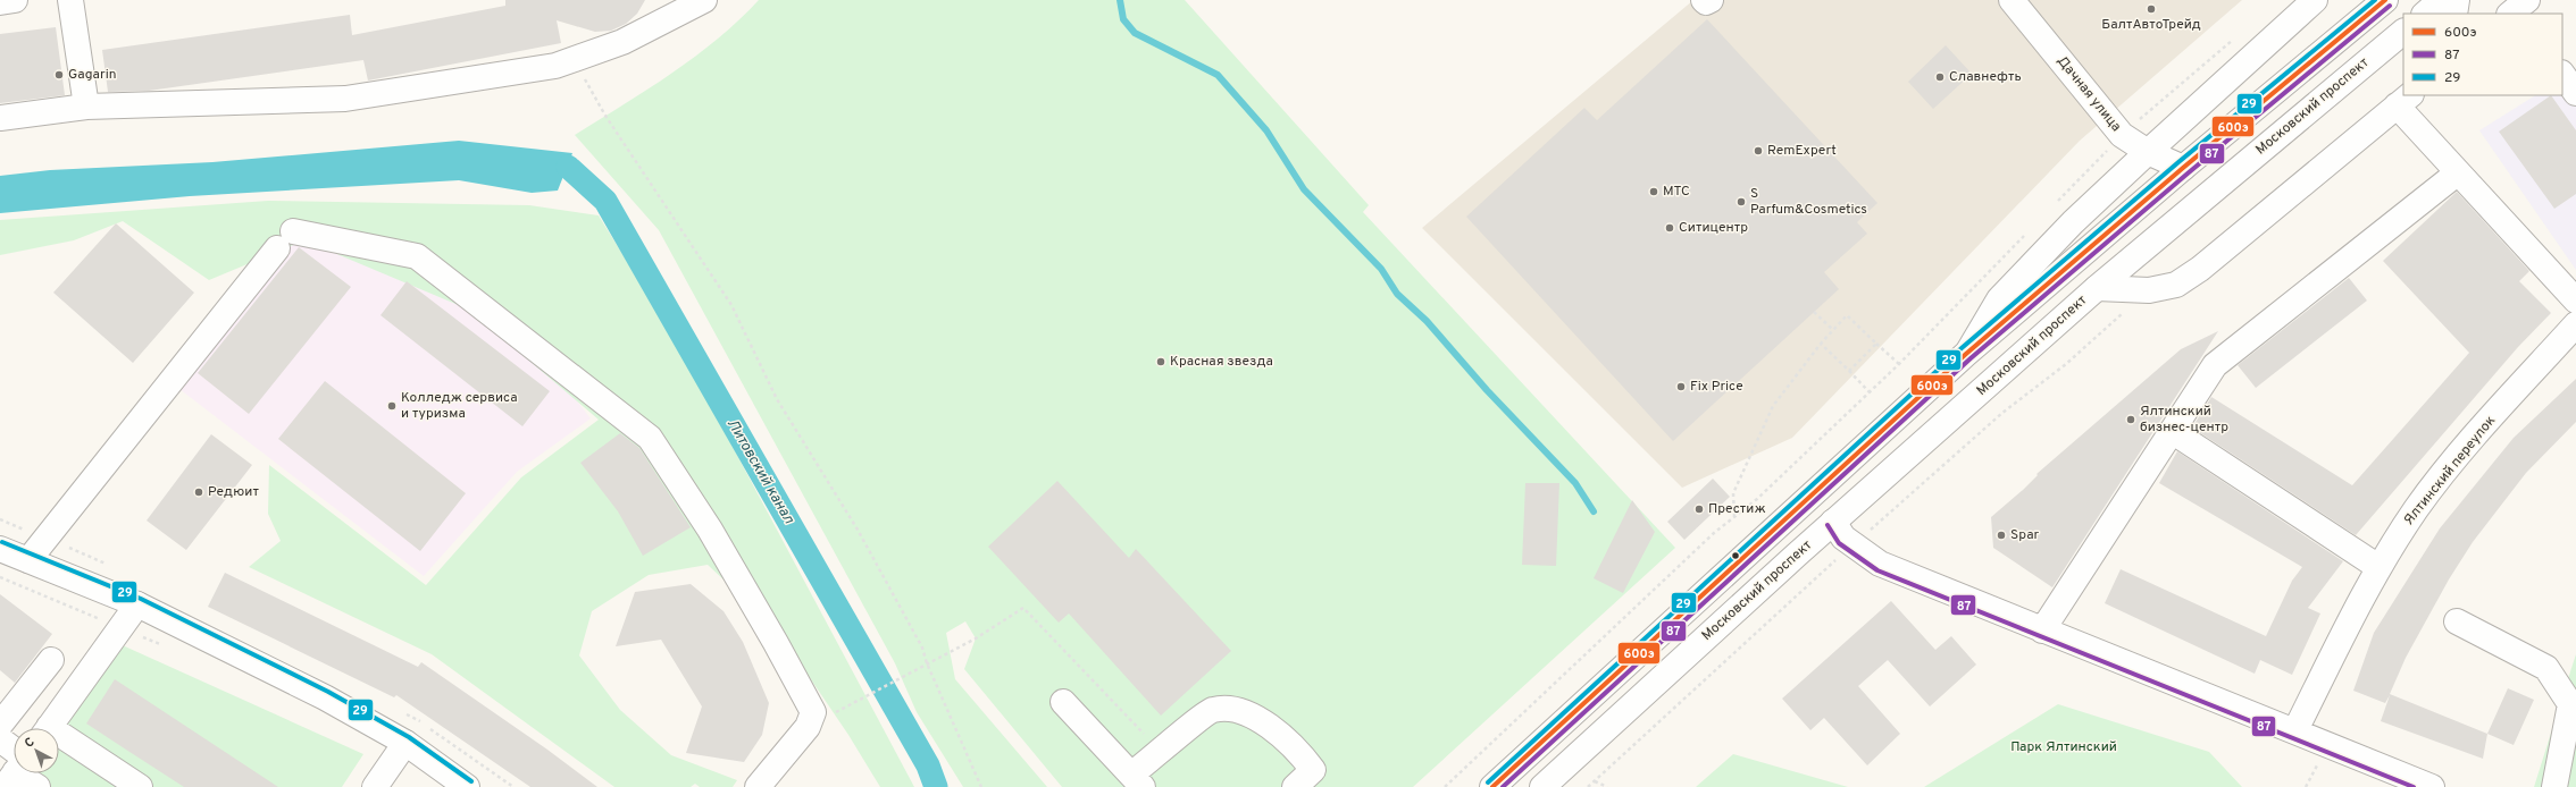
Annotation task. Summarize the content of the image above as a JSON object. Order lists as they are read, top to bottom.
{
  "streets": {
    "main road": ["Дачная улица", "Московский проспект", "Ялтинский переулок"]
  },
  "water": ["Литовский канал"],
  "parks": ["Парк Ялтинский"],
  "places": [
    "БалтАвтоТрейд",
    "Gagarin",
    "Славнефть",
    "RemExpert",
    "МТС",
    "S Parfum&Cosmetics",
    "Ситицентр",
    "Красная звезда",
    "Fix Price",
    "Колледж сервиса и туризма",
    "Ялтинский бизнес-центр",
    "Редюит",
    "Престиж",
    "Spar"
  ],
  "lines": ["transit line 600э", "transit line 29", "transit line 87"],
  "legend": ["600э", "87", "29"],
  "north": "top left"
}
